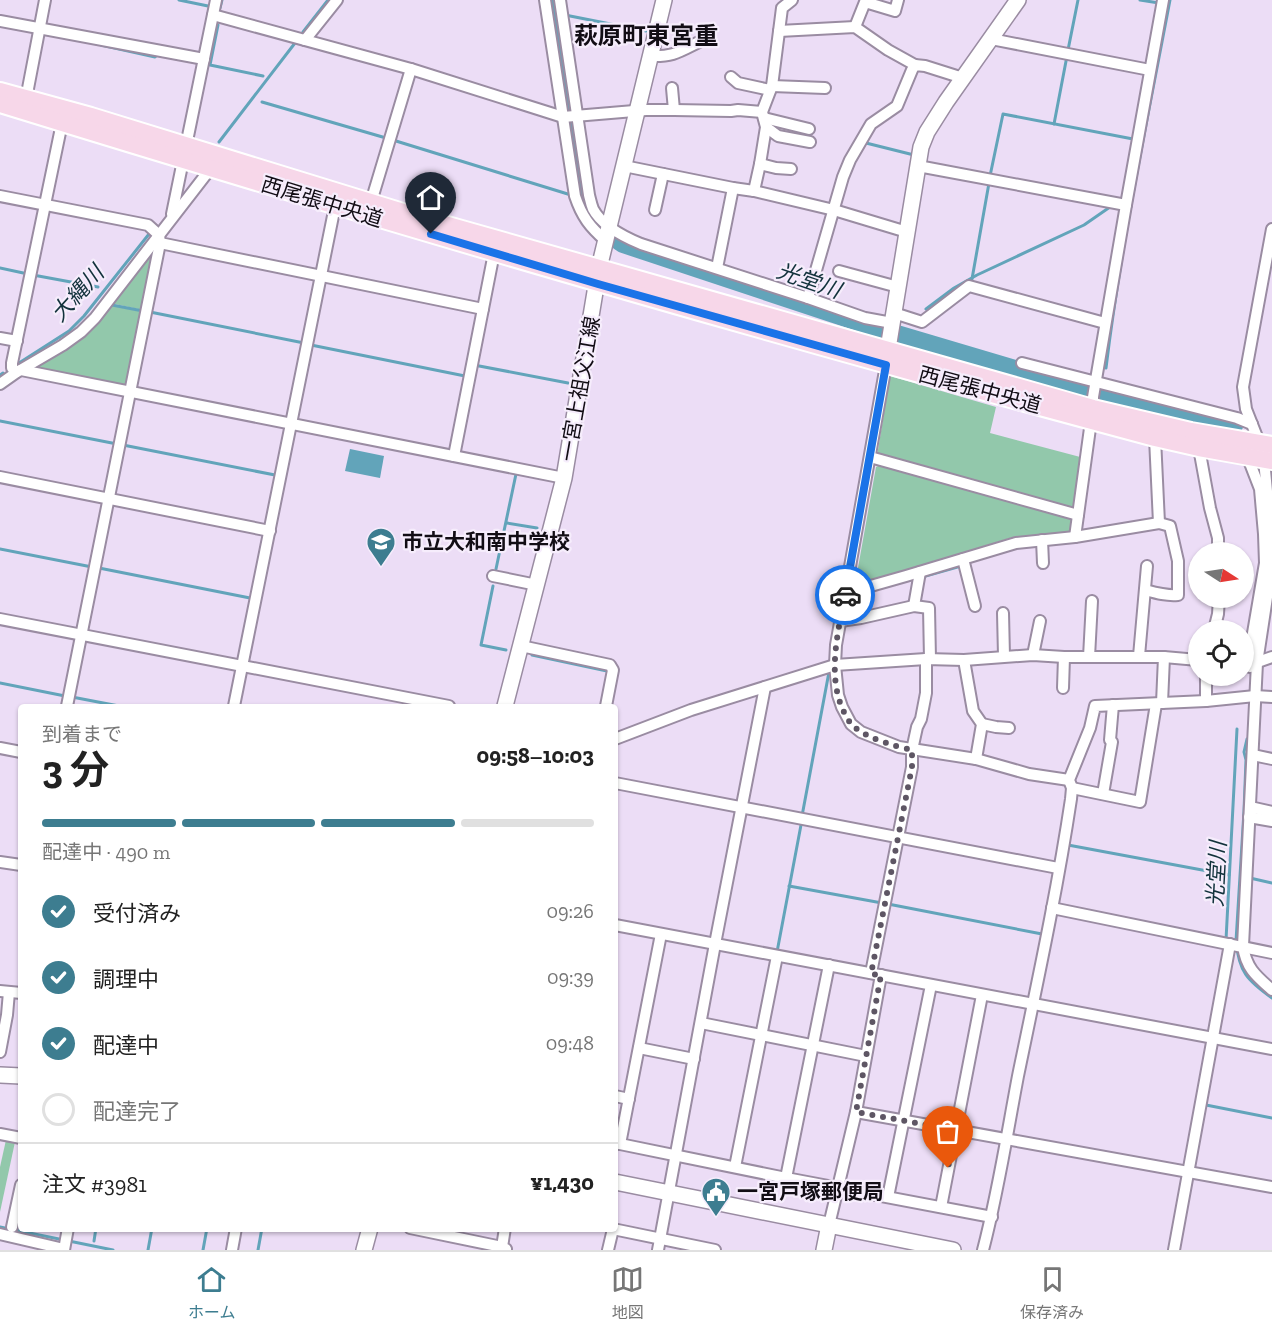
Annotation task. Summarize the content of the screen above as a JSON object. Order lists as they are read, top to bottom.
{
  "streets": {
    "main road": ["西尾張中央道", "一宮上祖父江線"]
  },
  "crossings": [
    ["西尾張中央道", "一宮上祖父江線"]
  ],
  "districts": ["萩原町東宮重"],
  "water": ["光堂川", "大縄川"],
  "places": {
    "school or university": ["市立大和南中学校"],
    "public building": ["一宮戸塚郵便局"]
  },
  "north": "right",
  "page": {
    "heading": ["3 分", "到着まで", "09:58–10:03"],
    "panel": ["注文 #3981", "¥1,430"],
    "bar": "配達中 · 490 m",
    "list": [
      ["受付済み", "09:26"],
      ["調理中", "09:39"],
      ["配達中", "09:48"],
      "配達完了"
    ],
    "tabs": ["ホーム", "地図", "保存済み"]
  }
}
